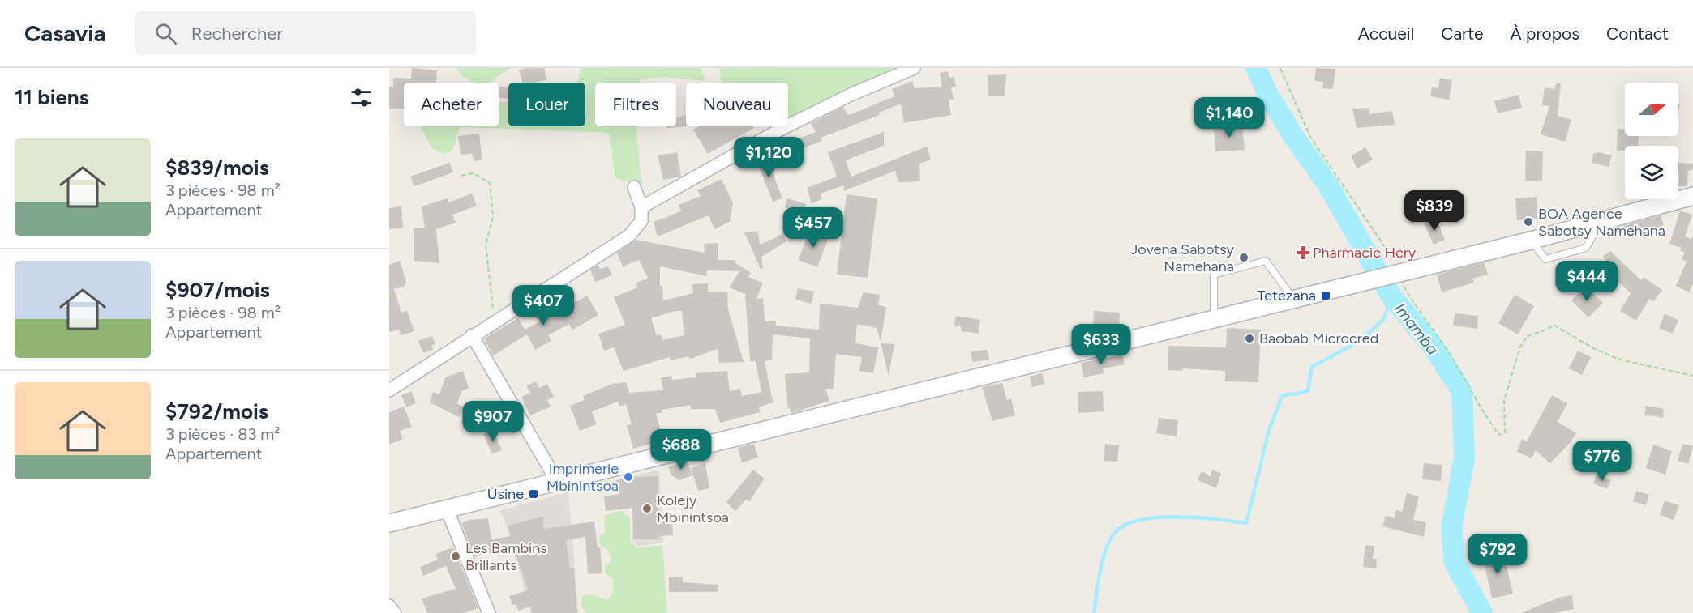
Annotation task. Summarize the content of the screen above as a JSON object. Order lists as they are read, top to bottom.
{
  "water": ["Imamba"],
  "places": {
    "other": [
      "BOA Agence Sabotsy Namehana",
      "Jovena Sabotsy Namehana",
      "Baobab Microcred",
      "Imprimerie Mbinintsoa",
      "Kolejy Mbinintsoa",
      "Les Bambins Brillants"
    ],
    "health": ["Pharmacie Hery"],
    "transit": ["Tetezana", "Usine"]
  },
  "north": "right",
  "page": {
    "header": "Casavia",
    "search": "Rechercher",
    "nav": [
      "Accueil",
      "Carte",
      "À propos",
      "Contact"
    ],
    "heading": "11 biens",
    "chip": [
      "Acheter",
      "Louer",
      "Filtres",
      "Nouveau"
    ],
    "price": [
      "$1,140",
      "$1,120",
      "$839",
      "$457",
      "$444",
      "$407",
      "$633",
      "$907",
      "$688",
      "$776",
      "$792"
    ],
    "list": [
      {
        "name": "$839/mois",
        "note": "3 pièces · 98 m² · Appartement"
      },
      {
        "name": "$907/mois",
        "note": "3 pièces · 98 m² · Appartement"
      },
      {
        "name": "$792/mois",
        "note": "3 pièces · 83 m² · Appartement"
      }
    ]
  }
}
